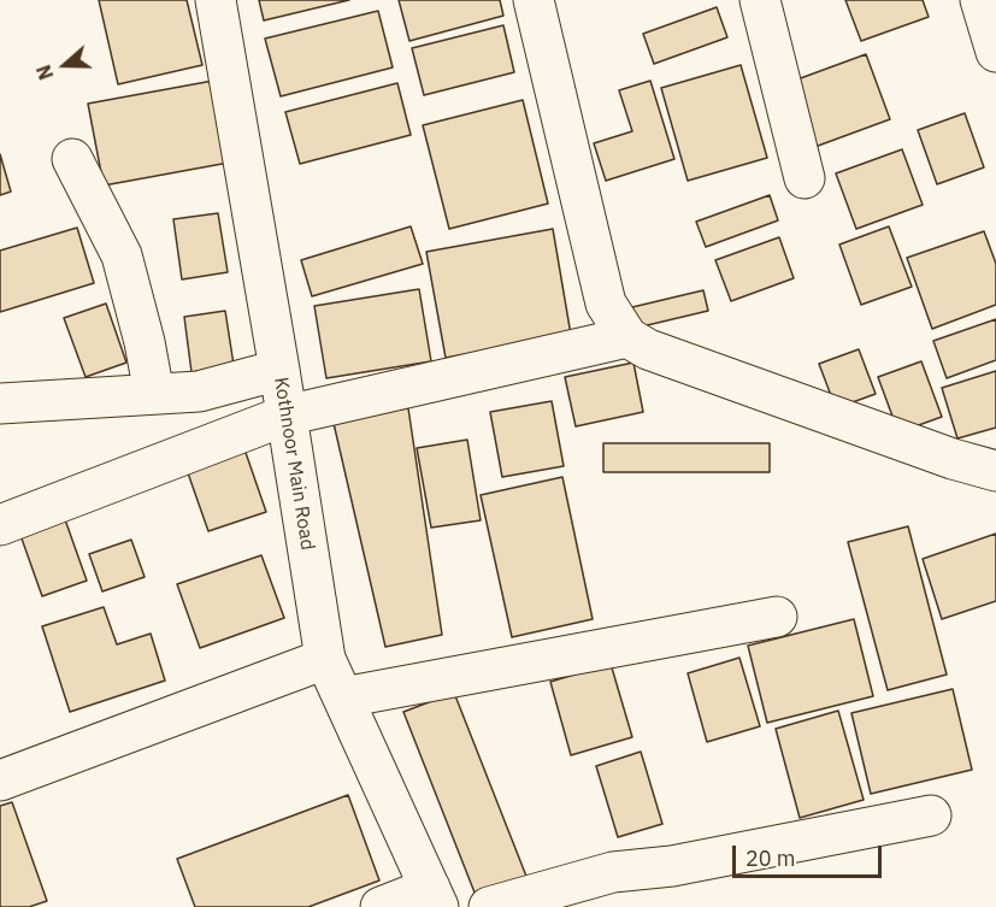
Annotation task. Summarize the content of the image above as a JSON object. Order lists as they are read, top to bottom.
{
  "streets": {
    "street": ["Kothnoor Main Road"]
  },
  "scale_bar": "20 m",
  "north": "left"
}
